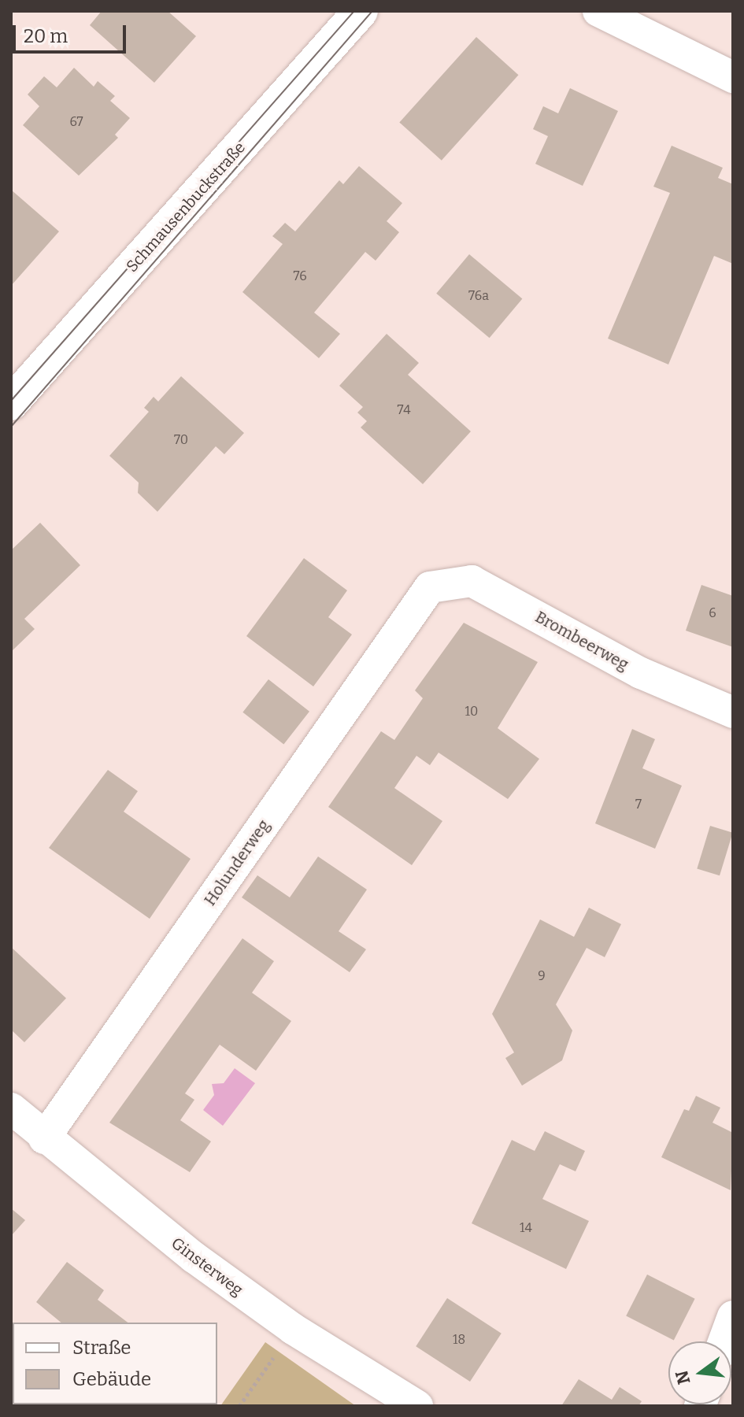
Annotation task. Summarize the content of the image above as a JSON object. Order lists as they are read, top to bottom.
{
  "streets": {
    "street": [
      "Schmausenbuckstraße",
      "Brombeerweg",
      "Holunderweg",
      "Ginsterweg"
    ]
  },
  "crossings": [
    ["Brombeerweg", "Holunderweg"],
    ["Holunderweg", "Ginsterweg"]
  ],
  "house_numbers": [
    "67",
    "76",
    "76a",
    "74",
    "70",
    "6",
    "10",
    "7",
    "9",
    "14",
    "18"
  ],
  "legend": ["Straße", "Gebäude"],
  "scale_bar": "20 m",
  "north": "left"
}
